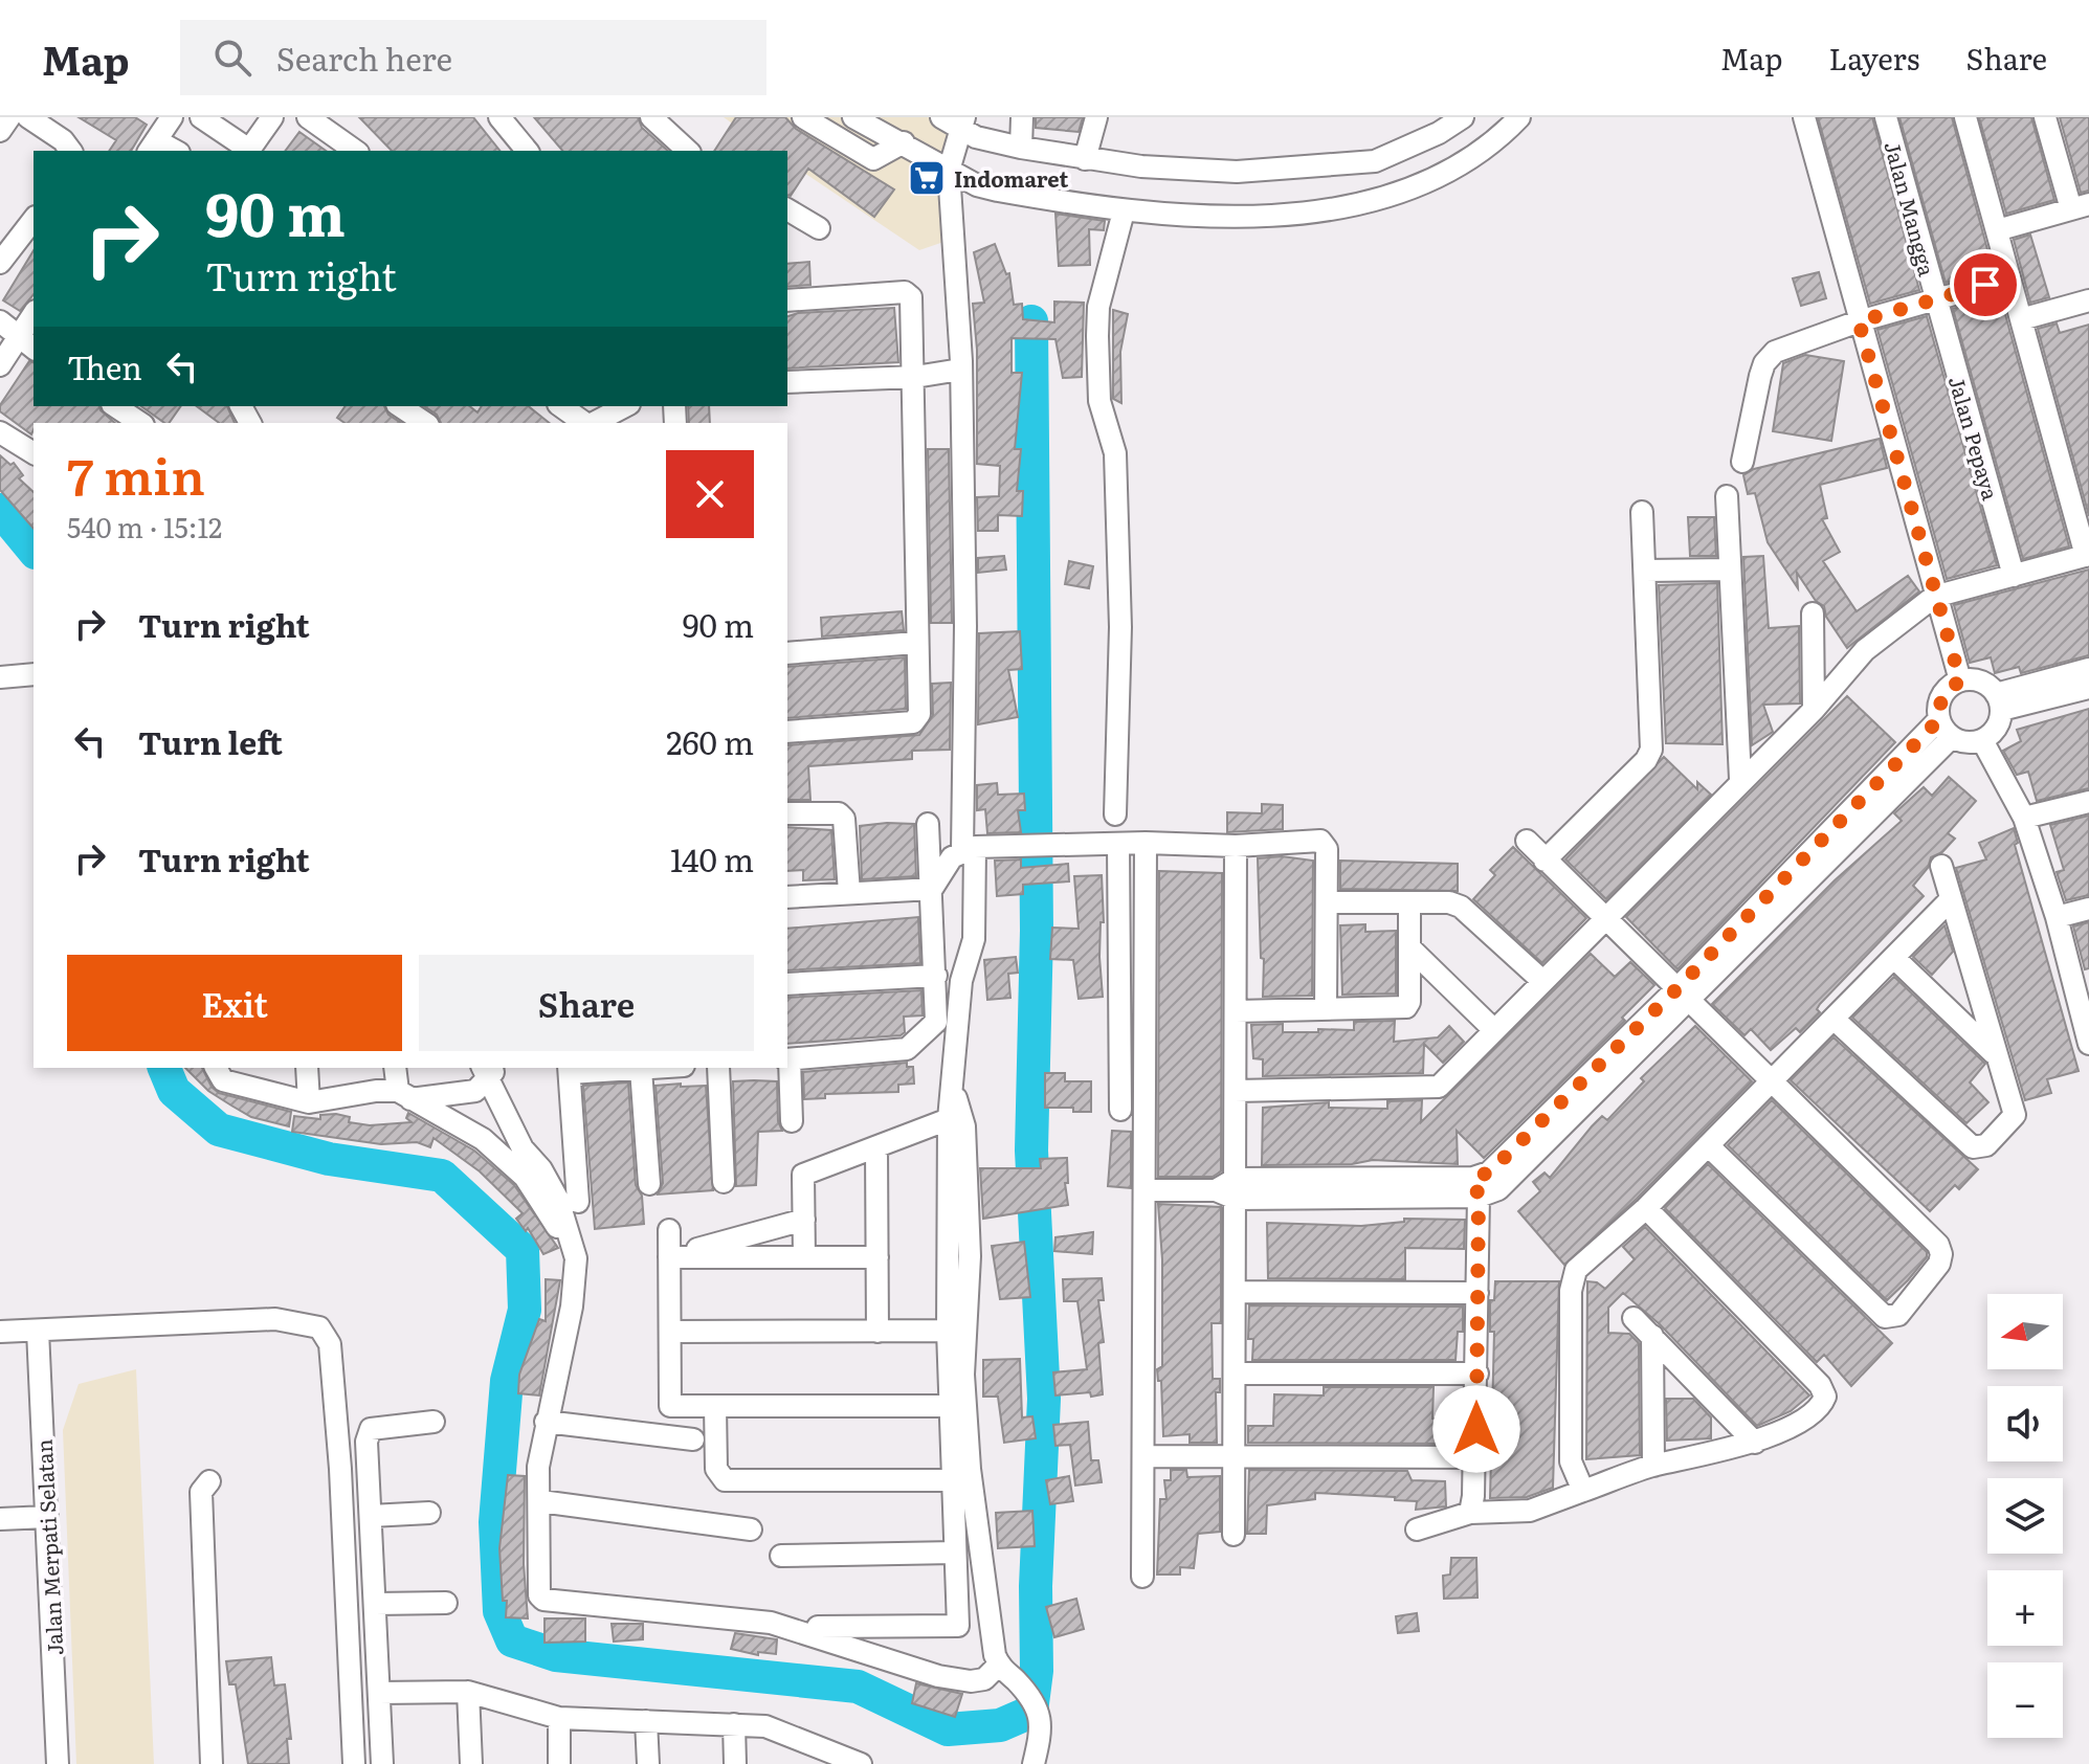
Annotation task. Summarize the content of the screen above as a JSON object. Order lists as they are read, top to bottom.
{
  "streets": {
    "street": ["Jalan Mangga", "Jalan Pepaya", "Jalan Merpati Selatan"]
  },
  "crossings": [
    ["Jalan Mangga", "Jalan Pepaya"]
  ],
  "places": {
    "supermarket": ["Indomaret"]
  },
  "north": "left",
  "page": {
    "header": "Map",
    "search": "Search here",
    "nav": ["Map", "Layers", "Share"],
    "turn": ["90 m", "Turn right"],
    "then": "Then",
    "heading": ["7 min", "540 m · 15:12"],
    "list": [
      {
        "name": "Turn right",
        "value": "90 m"
      },
      {
        "name": "Turn left",
        "value": "260 m"
      },
      {
        "name": "Turn right",
        "value": "140 m"
      }
    ],
    "buttons": ["Exit", "Share"],
    "map_buttons": ["+", "−"]
  }
}
